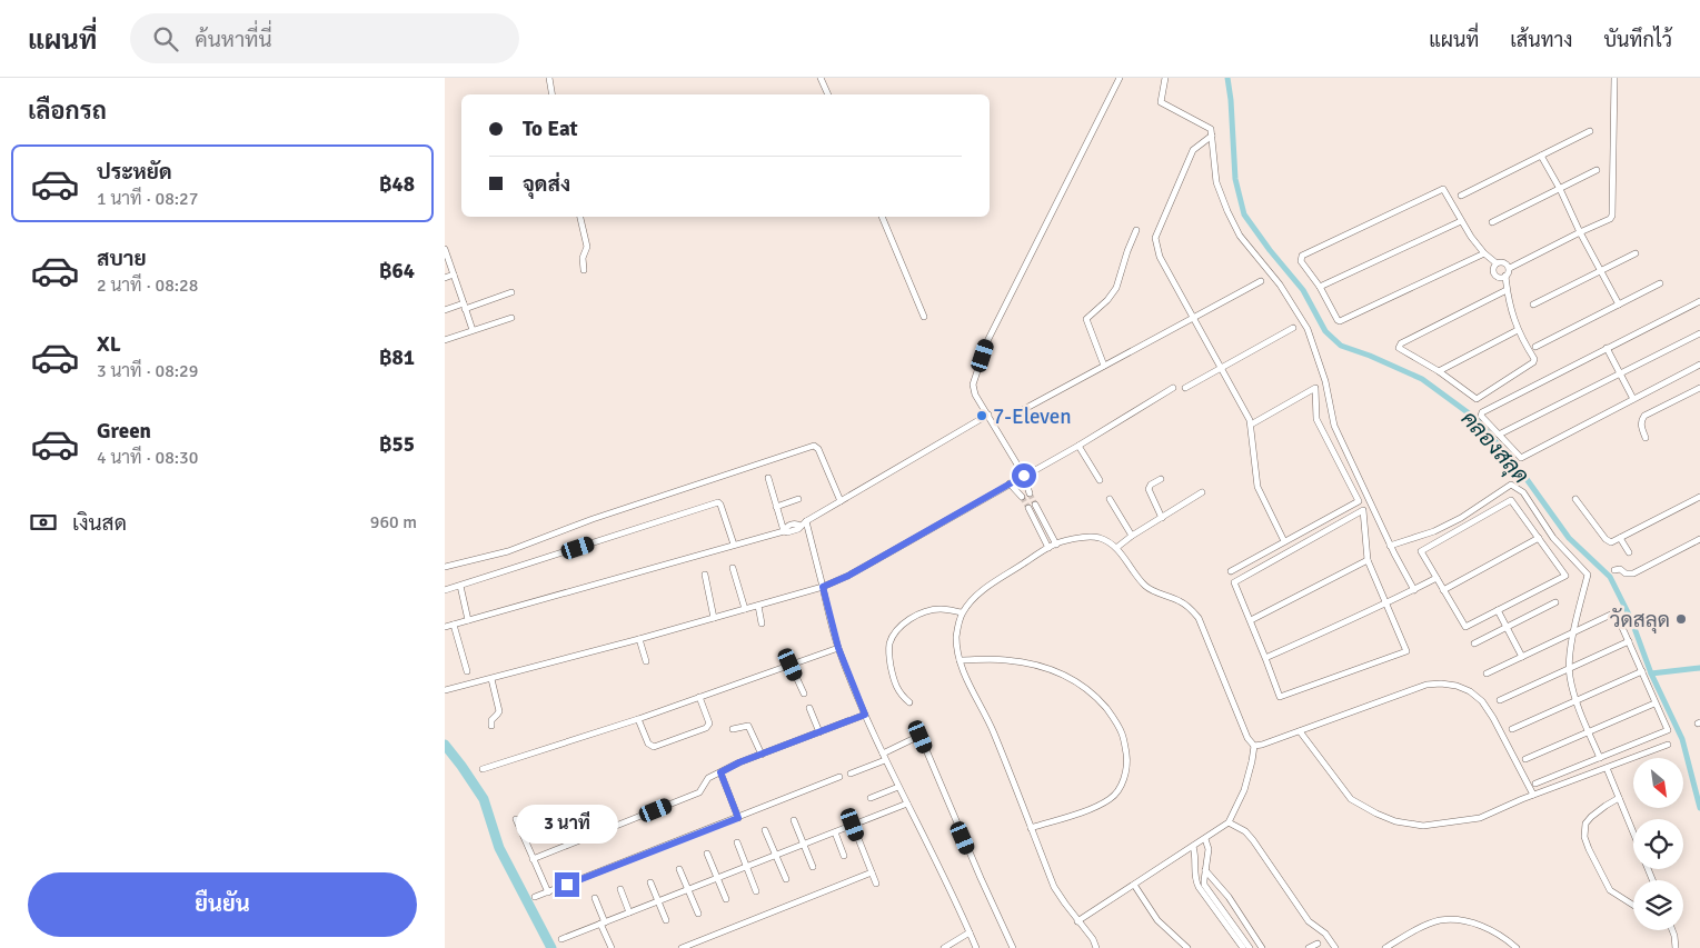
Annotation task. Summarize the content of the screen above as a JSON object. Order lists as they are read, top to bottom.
{
  "water": ["คลองสลุด"],
  "places": ["7-Eleven", "วัดสลุด"],
  "north": "bottom right",
  "page": {
    "header": "แผนที่",
    "search": "ค้นหาที่นี่",
    "nav": ["แผนที่", "เส้นทาง", "บันทึกไว้"],
    "heading": "เลือกรถ",
    "banner": ["To Eat", "จุดส่ง"],
    "list": [
      {
        "name": "ประหยัด",
        "note": "1 นาที · 08:27",
        "value": "฿48"
      },
      {
        "name": "สบาย",
        "note": "2 นาที · 08:28",
        "value": "฿64"
      },
      {
        "name": "XL",
        "note": "3 นาที · 08:29",
        "value": "฿81"
      },
      {
        "name": "Green",
        "note": "4 นาที · 08:30",
        "value": "฿55"
      }
    ],
    "pay": ["เงินสด", "960 m"],
    "bubble": "3 นาที",
    "buttons": "ยืนยัน"
  }
}
